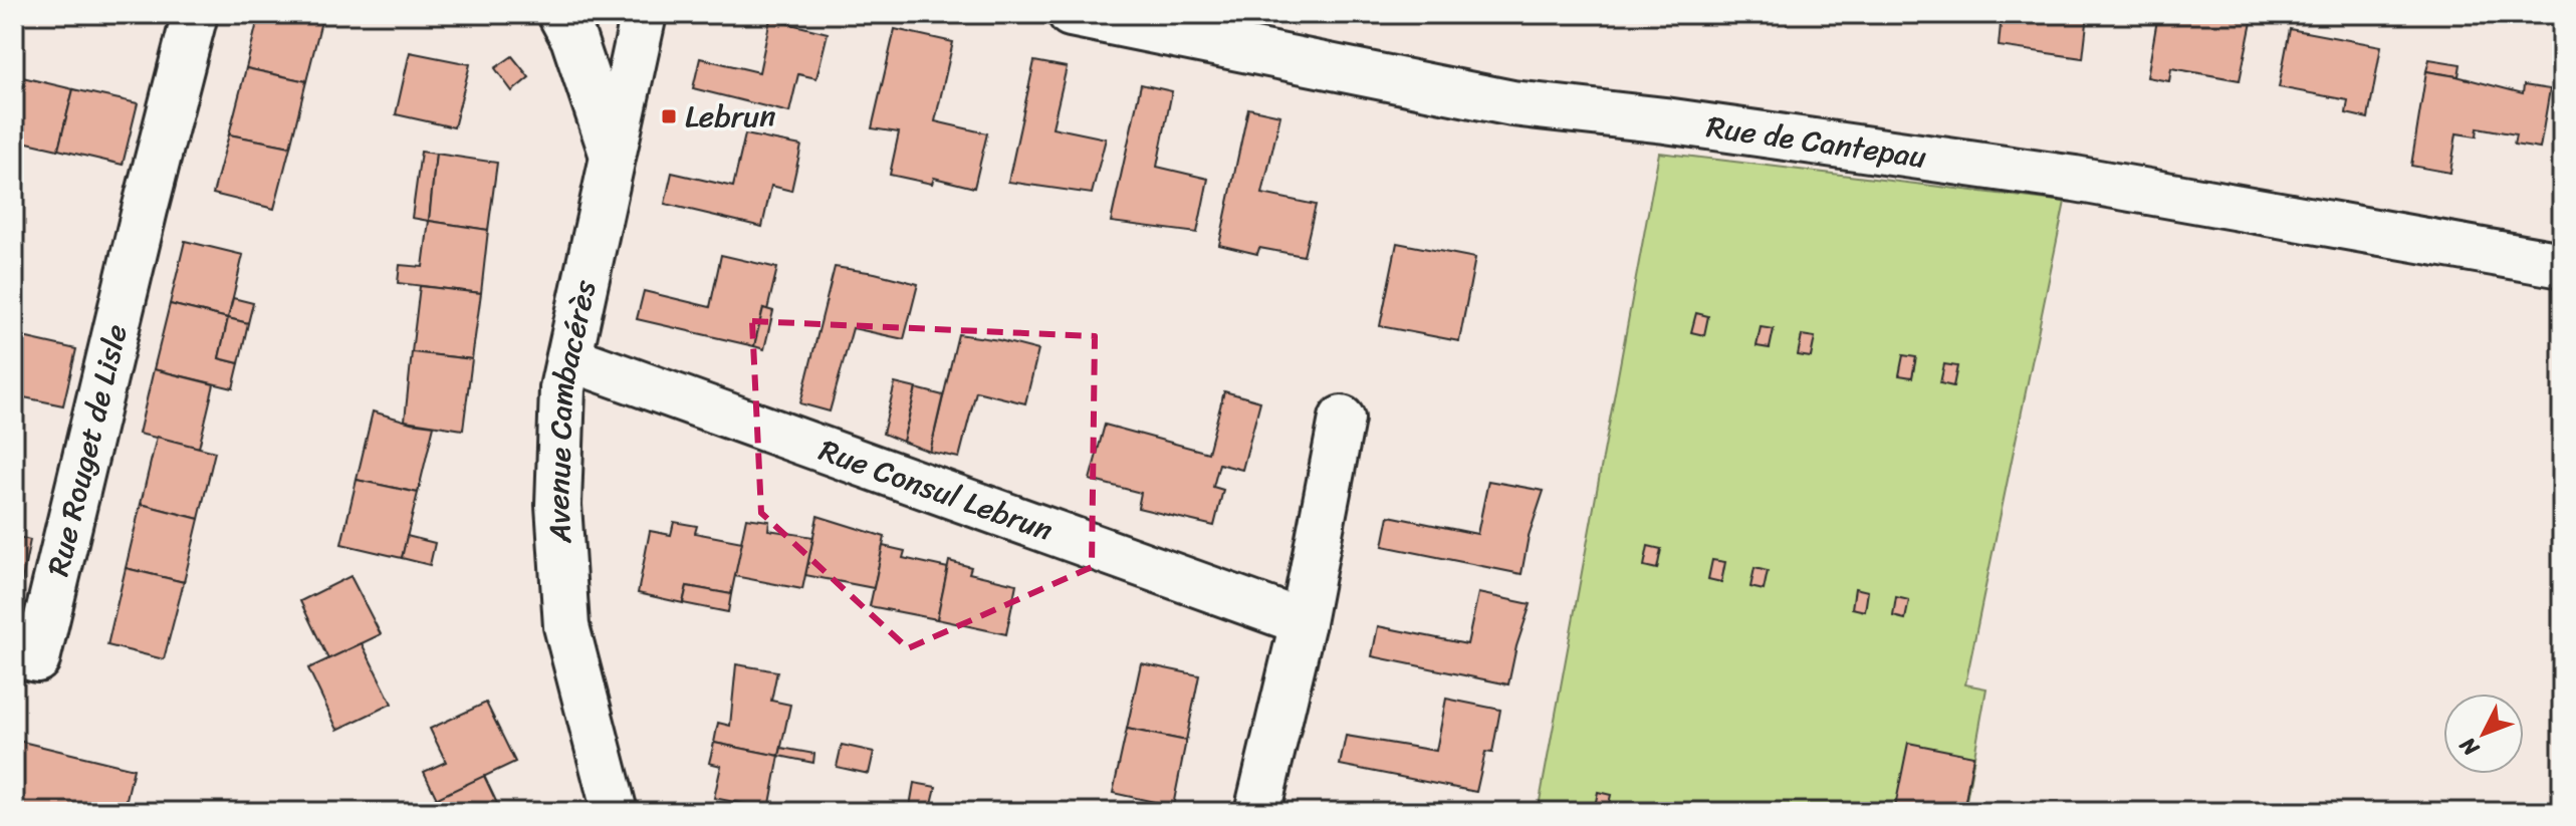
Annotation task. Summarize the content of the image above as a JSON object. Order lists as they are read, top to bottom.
{
  "streets": {
    "street": [
      "Rue de Cantepau",
      "Avenue Cambacérès",
      "Rue Rouget de Lisle",
      "Rue Consul Lebrun"
    ]
  },
  "crossings": [
    ["Avenue Cambacérès", "Rue Consul Lebrun"]
  ],
  "places": {
    "transit": ["Lebrun"]
  },
  "north": "bottom left"
}
